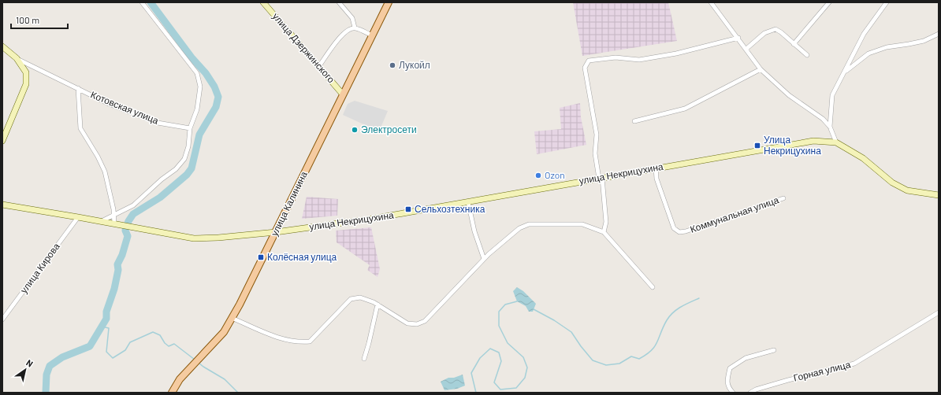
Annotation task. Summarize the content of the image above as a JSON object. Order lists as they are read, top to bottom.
{
  "streets": {
    "main road": ["улица Калинина"],
    "street": [
      "улица Дзержинского",
      "Котовская улица",
      "улица Некрицухина",
      "Коммунальная улица",
      "улица Кирова",
      "Горная улица"
    ]
  },
  "crossings": [
    ["улица Дзержинского", "улица Калинина"],
    ["Котовская улица", "улица Некрицухина"],
    ["улица Некрицухина", "улица Калинина"],
    ["улица Некрицухина", "Коммунальная улица"]
  ],
  "places": {
    "other": ["Лукойл", "Электросети", "Ozon"],
    "transit": ["Улица Некрицухина", "Сельхозтехника", "Колёсная улица"]
  },
  "scale_bar": "100 m",
  "north": "top right"
}
